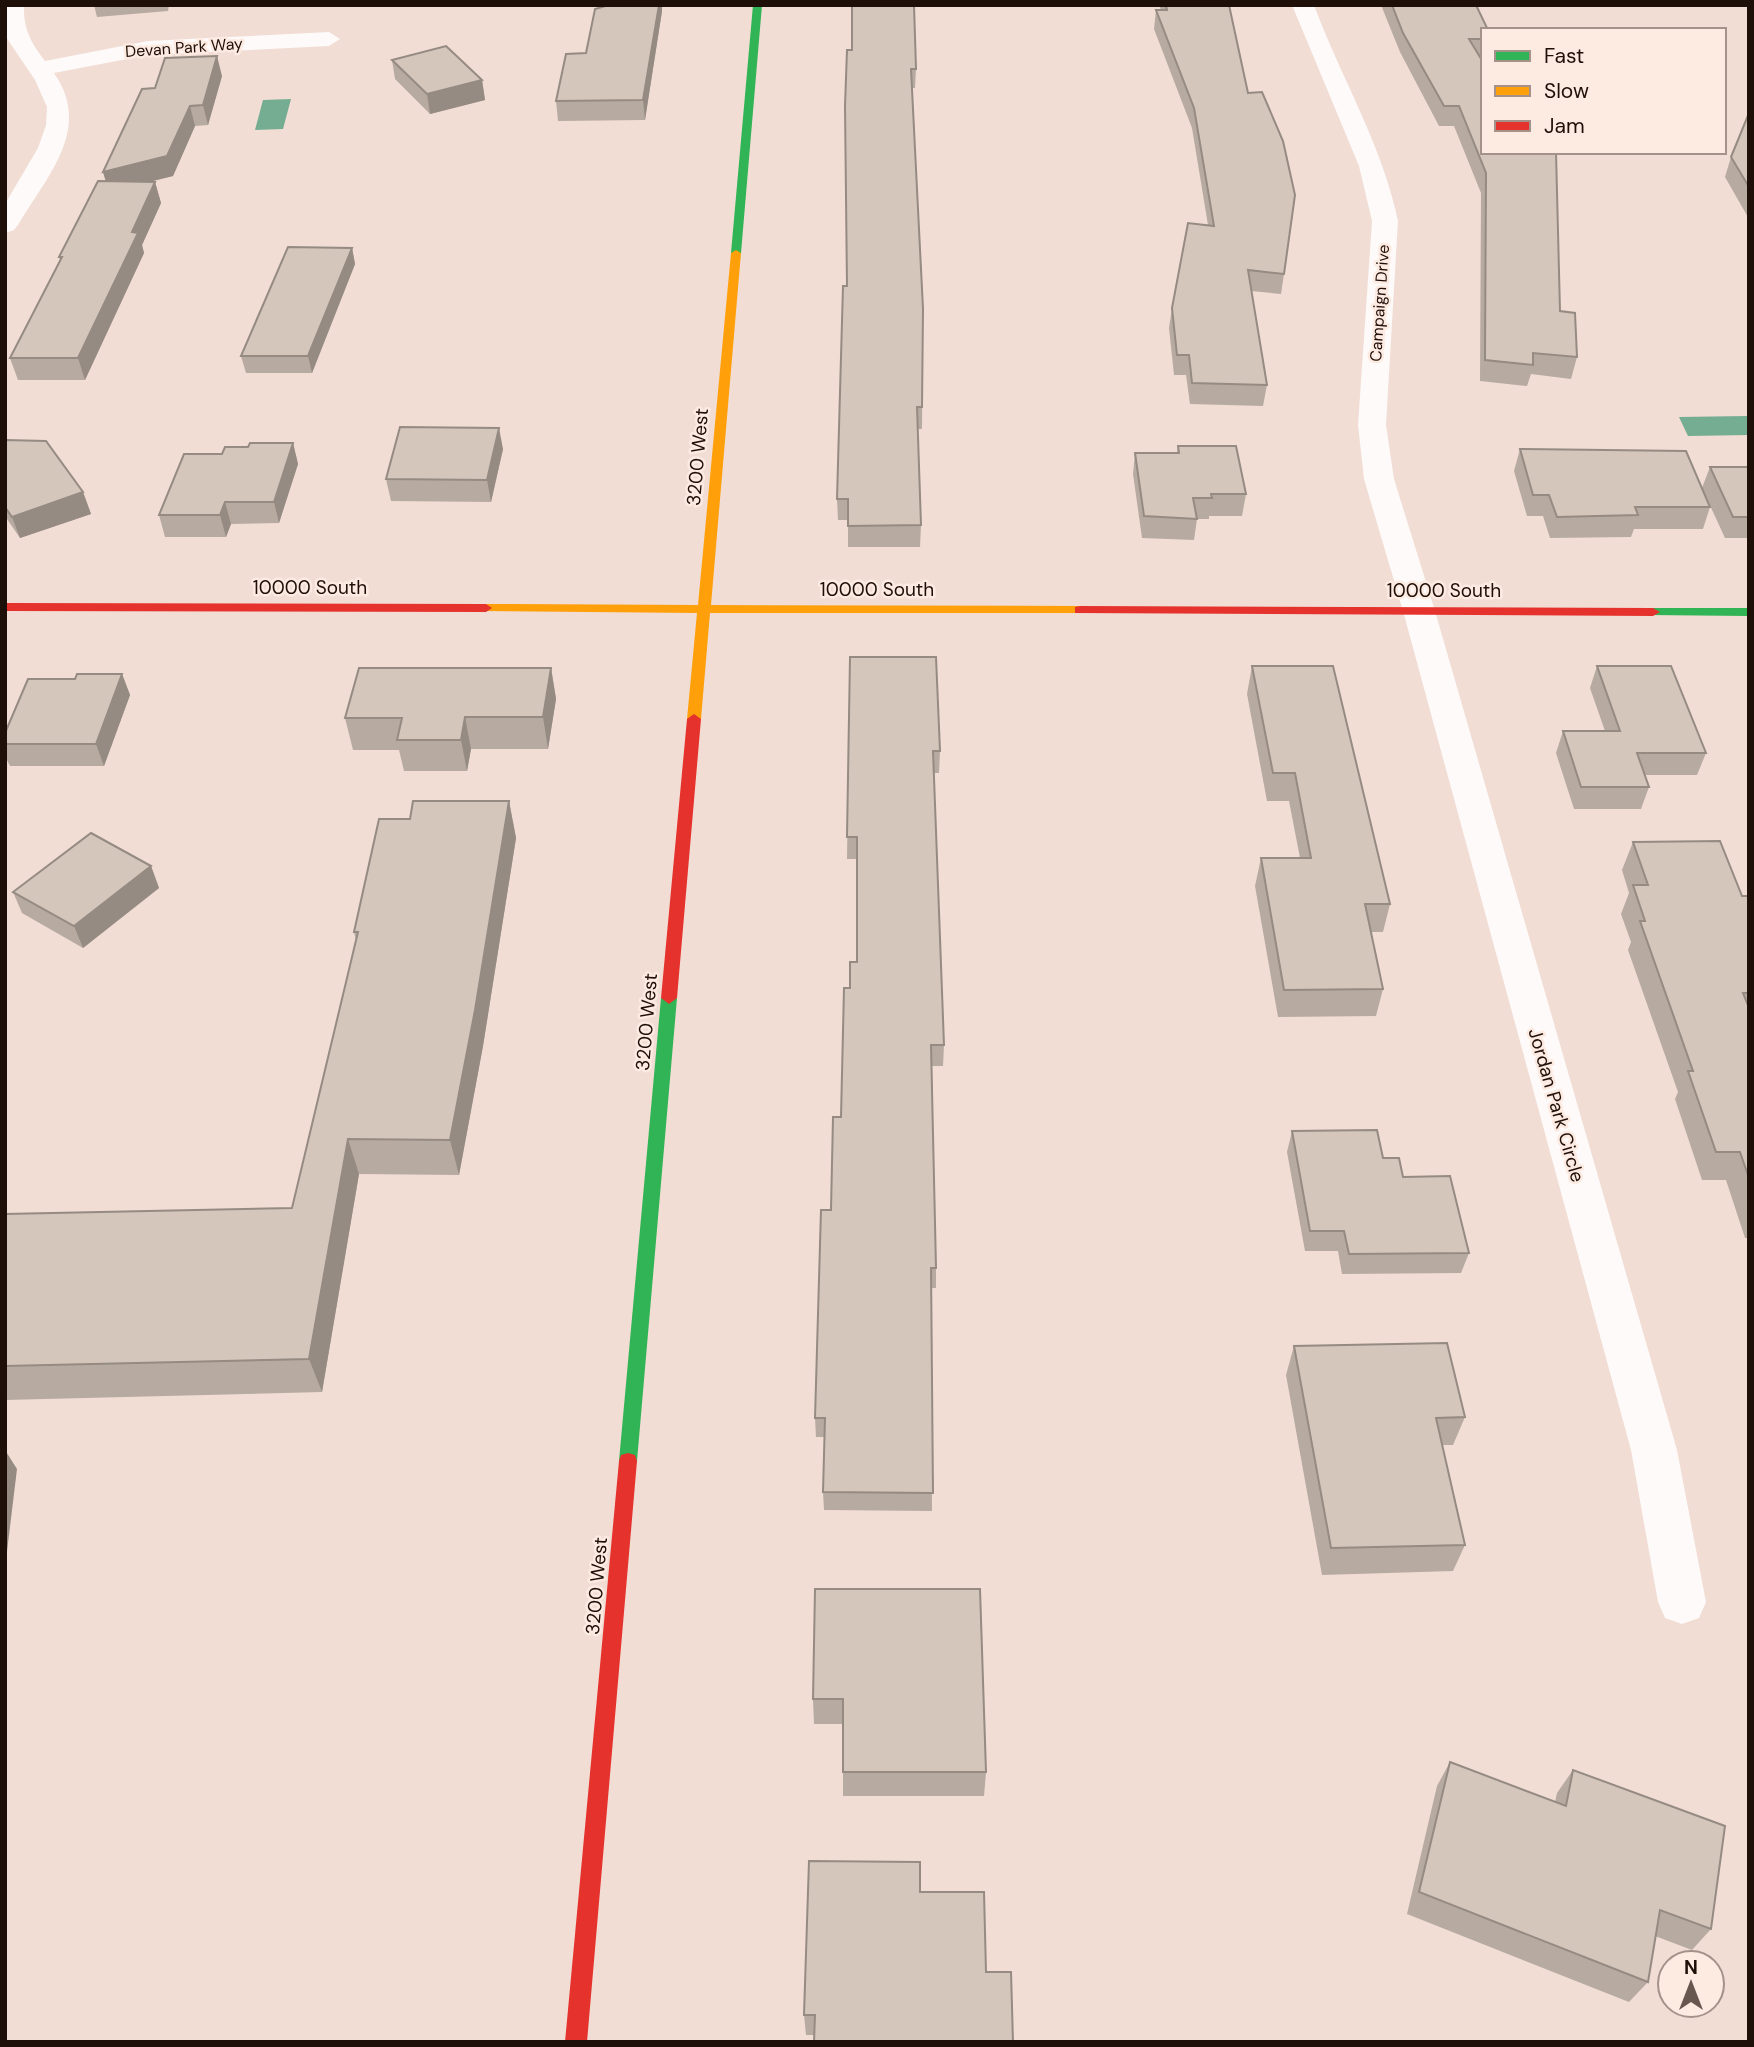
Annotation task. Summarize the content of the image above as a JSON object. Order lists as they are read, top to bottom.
{
  "streets": {
    "street": [
      "Devan Park Way",
      "Campaign Drive",
      "3200 West",
      "10000 South",
      "Jordan Park Circle"
    ]
  },
  "crossings": [
    ["Campaign Drive", "10000 South"],
    ["Campaign Drive", "Jordan Park Circle"],
    ["3200 West", "10000 South"],
    ["10000 South", "Jordan Park Circle"]
  ],
  "legend": ["Fast", "Slow", "Jam"],
  "north": "top"
}
